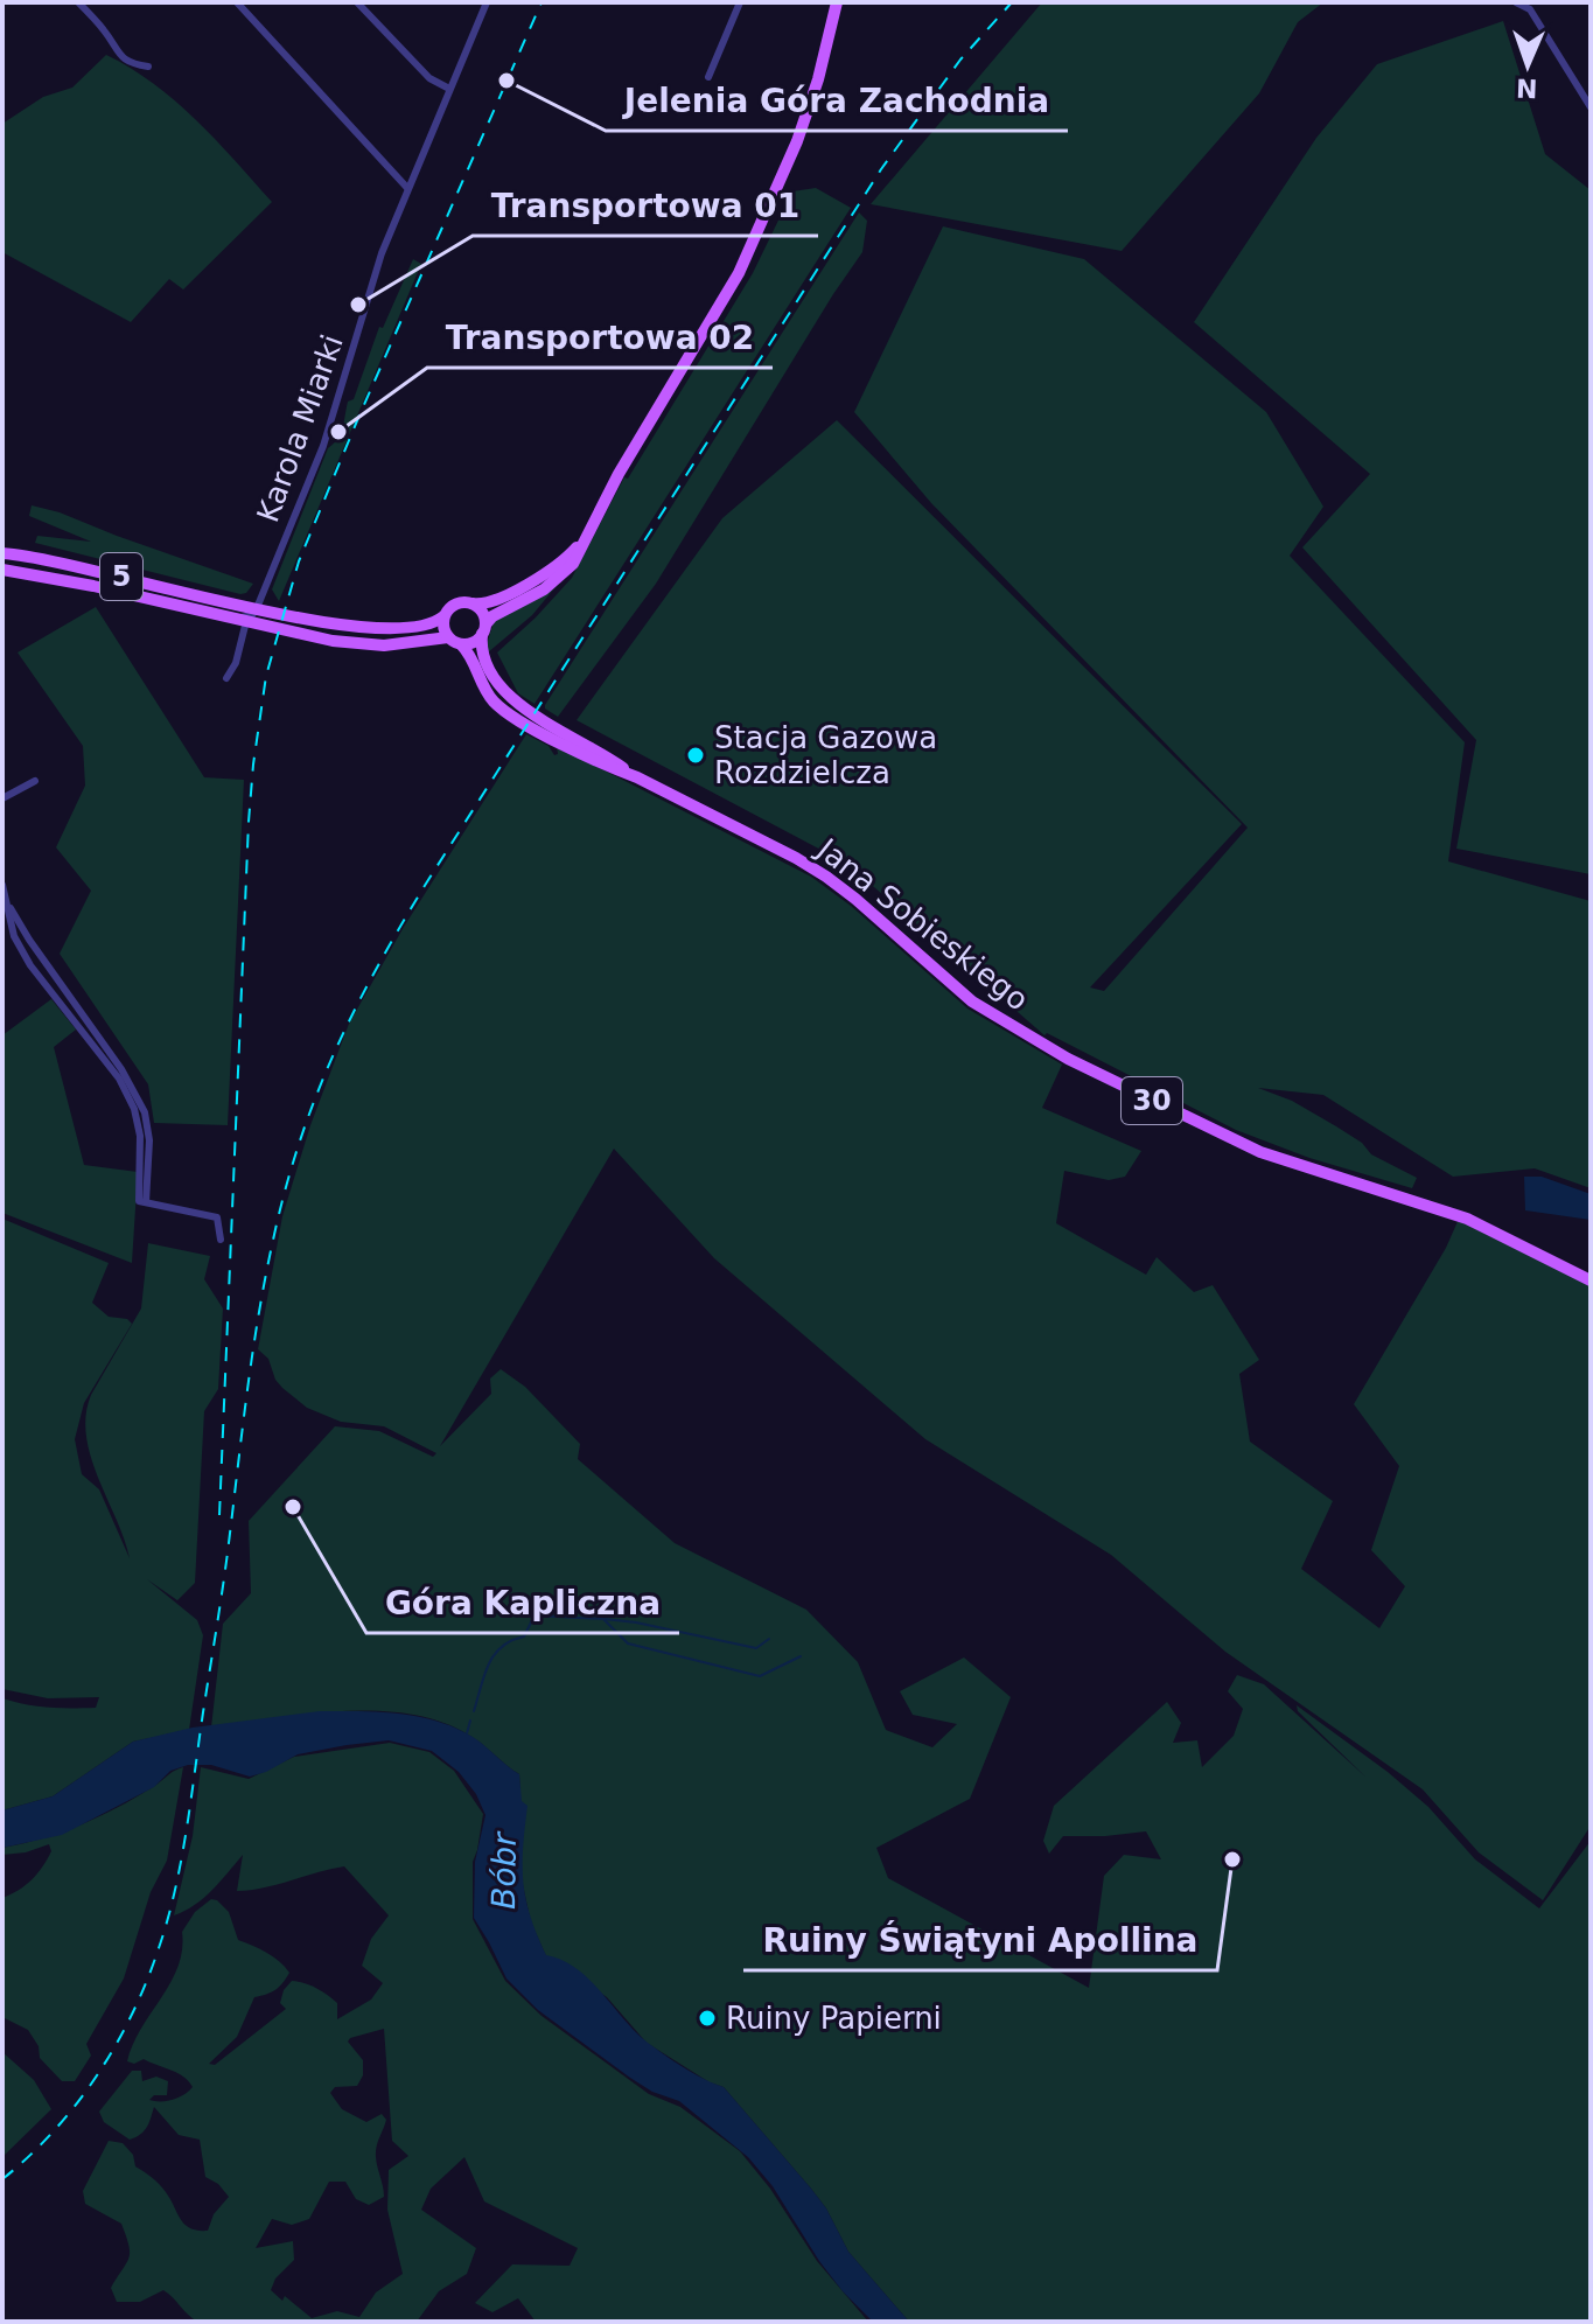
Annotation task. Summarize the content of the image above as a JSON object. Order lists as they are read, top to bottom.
{
  "streets": {
    "main road": ["5", "Jana Sobieskiego", "30"],
    "street": ["Karola Miarki"]
  },
  "crossings": [
    ["Karola Miarki", "5"],
    ["5", "Jana Sobieskiego"]
  ],
  "water": ["Bóbr"],
  "places": [
    "Jelenia Góra Zachodnia",
    "Transportowa 01",
    "Transportowa 02",
    "Stacja Gazowa Rozdzielcza",
    "Góra Kapliczna",
    "Ruiny Świątyni Apollina",
    "Ruiny Papierni"
  ],
  "north": "bottom"
}
